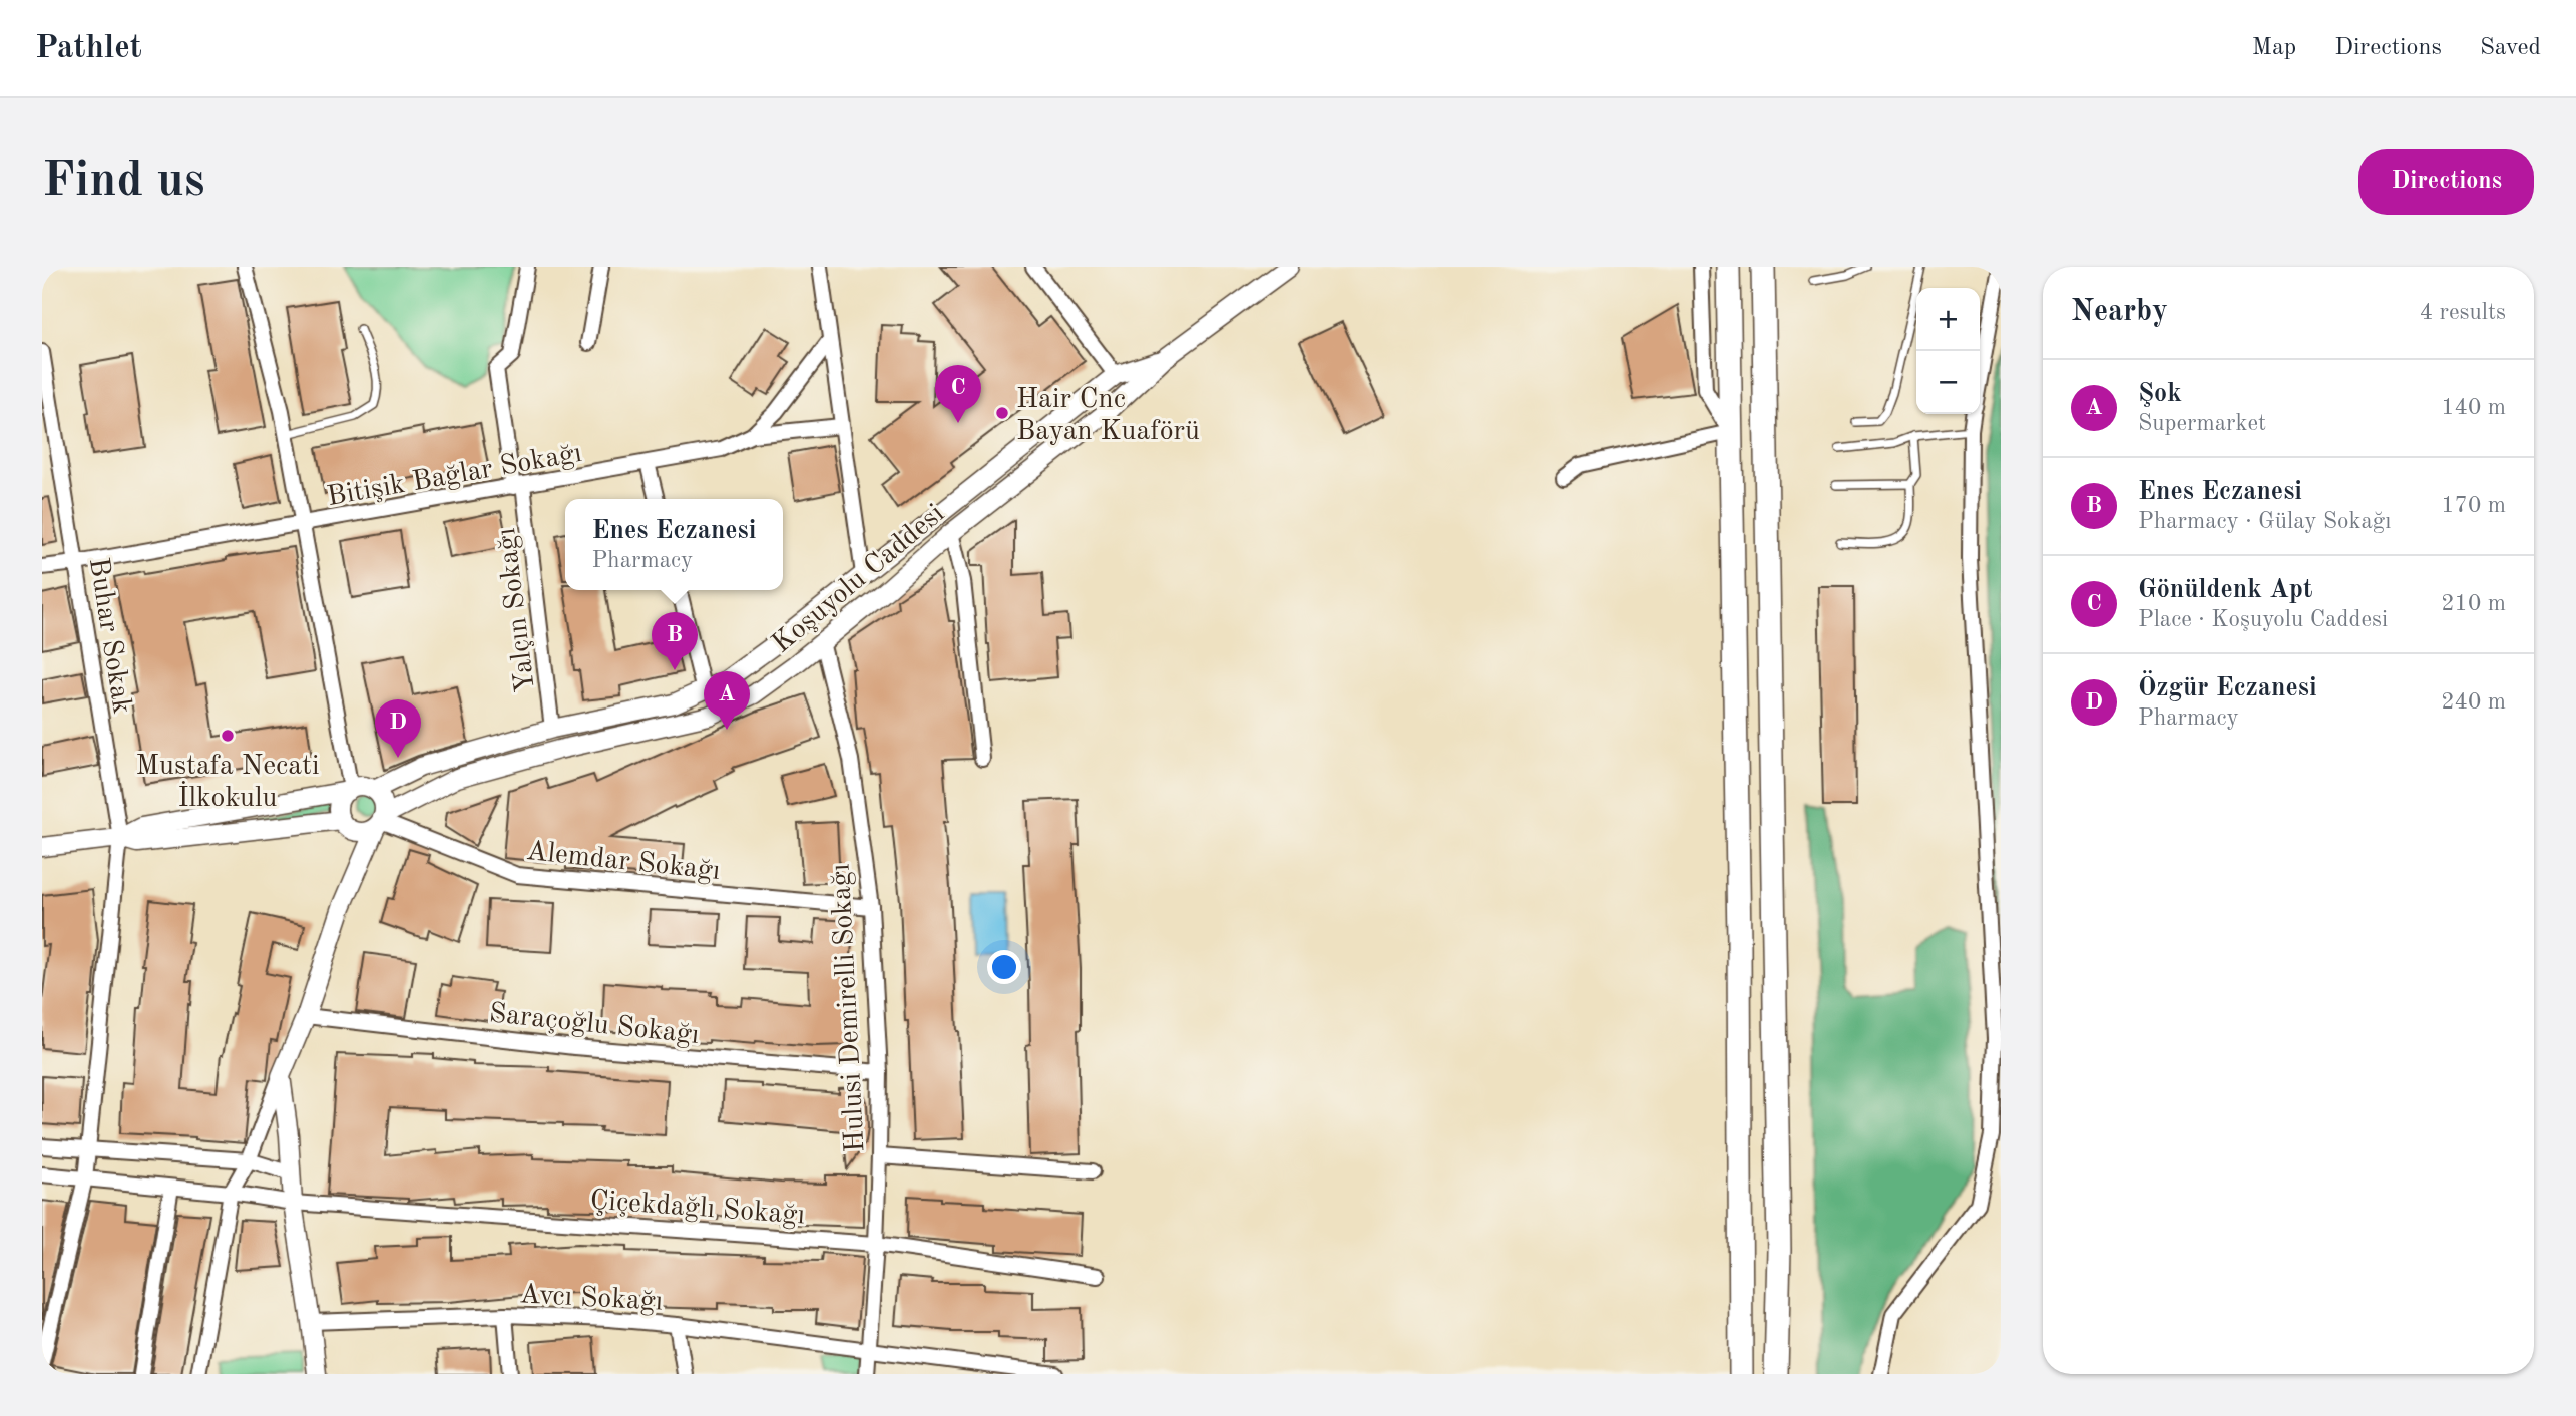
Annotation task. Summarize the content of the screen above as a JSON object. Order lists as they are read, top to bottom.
{
  "streets": {
    "street": [
      "Bitişik Bağlar Sokağı",
      "Koşuyolu Caddesi",
      "Yalçın Sokağı",
      "Buhar Sokak",
      "Alemdar Sokağı",
      "Hulusi Demirelli Sokağı",
      "Saraçoğlu Sokağı",
      "Çiçekdağlı Sokağı",
      "Avcı Sokağı"
    ]
  },
  "crossings": [
    ["Bitişik Bağlar Sokağı", "Yalçın Sokağı"],
    ["Bitişik Bağlar Sokağı", "Buhar Sokak"],
    ["Koşuyolu Caddesi", "Yalçın Sokağı"],
    ["Koşuyolu Caddesi", "Alemdar Sokağı"],
    ["Koşuyolu Caddesi", "Hulusi Demirelli Sokağı"],
    ["Buhar Sokak", "Çiçekdağlı Sokağı"],
    ["Alemdar Sokağı", "Hulusi Demirelli Sokağı"],
    ["Hulusi Demirelli Sokağı", "Saraçoğlu Sokağı"],
    ["Hulusi Demirelli Sokağı", "Çiçekdağlı Sokağı"],
    ["Hulusi Demirelli Sokağı", "Avcı Sokağı"]
  ],
  "places": ["Hair Cnc Bayan Kuaförü", "Mustafa Necati İlkokulu"],
  "page": {
    "header": "Pathlet",
    "nav": ["Map", "Directions", "Saved"],
    "buttons": "Directions",
    "title": "Find us",
    "heading": ["Nearby", "4 results"],
    "map_buttons": ["+", "−"],
    "list": [
      {
        "mark": "A",
        "name": "Şok",
        "note": "Supermarket",
        "value": "140 m"
      },
      {
        "mark": "B",
        "name": "Enes Eczanesi",
        "note": "Pharmacy · Gülay Sokağı",
        "value": "170 m"
      },
      {
        "mark": "C",
        "name": "Gönüldenk Apt",
        "note": "Place · Koşuyolu Caddesi",
        "value": "210 m"
      },
      {
        "mark": "D",
        "name": "Özgür Eczanesi",
        "note": "Pharmacy",
        "value": "240 m"
      }
    ],
    "pins": [
      "C",
      "B",
      "A",
      "D"
    ],
    "popup": ["Enes Eczanesi", "Pharmacy"]
  }
}
